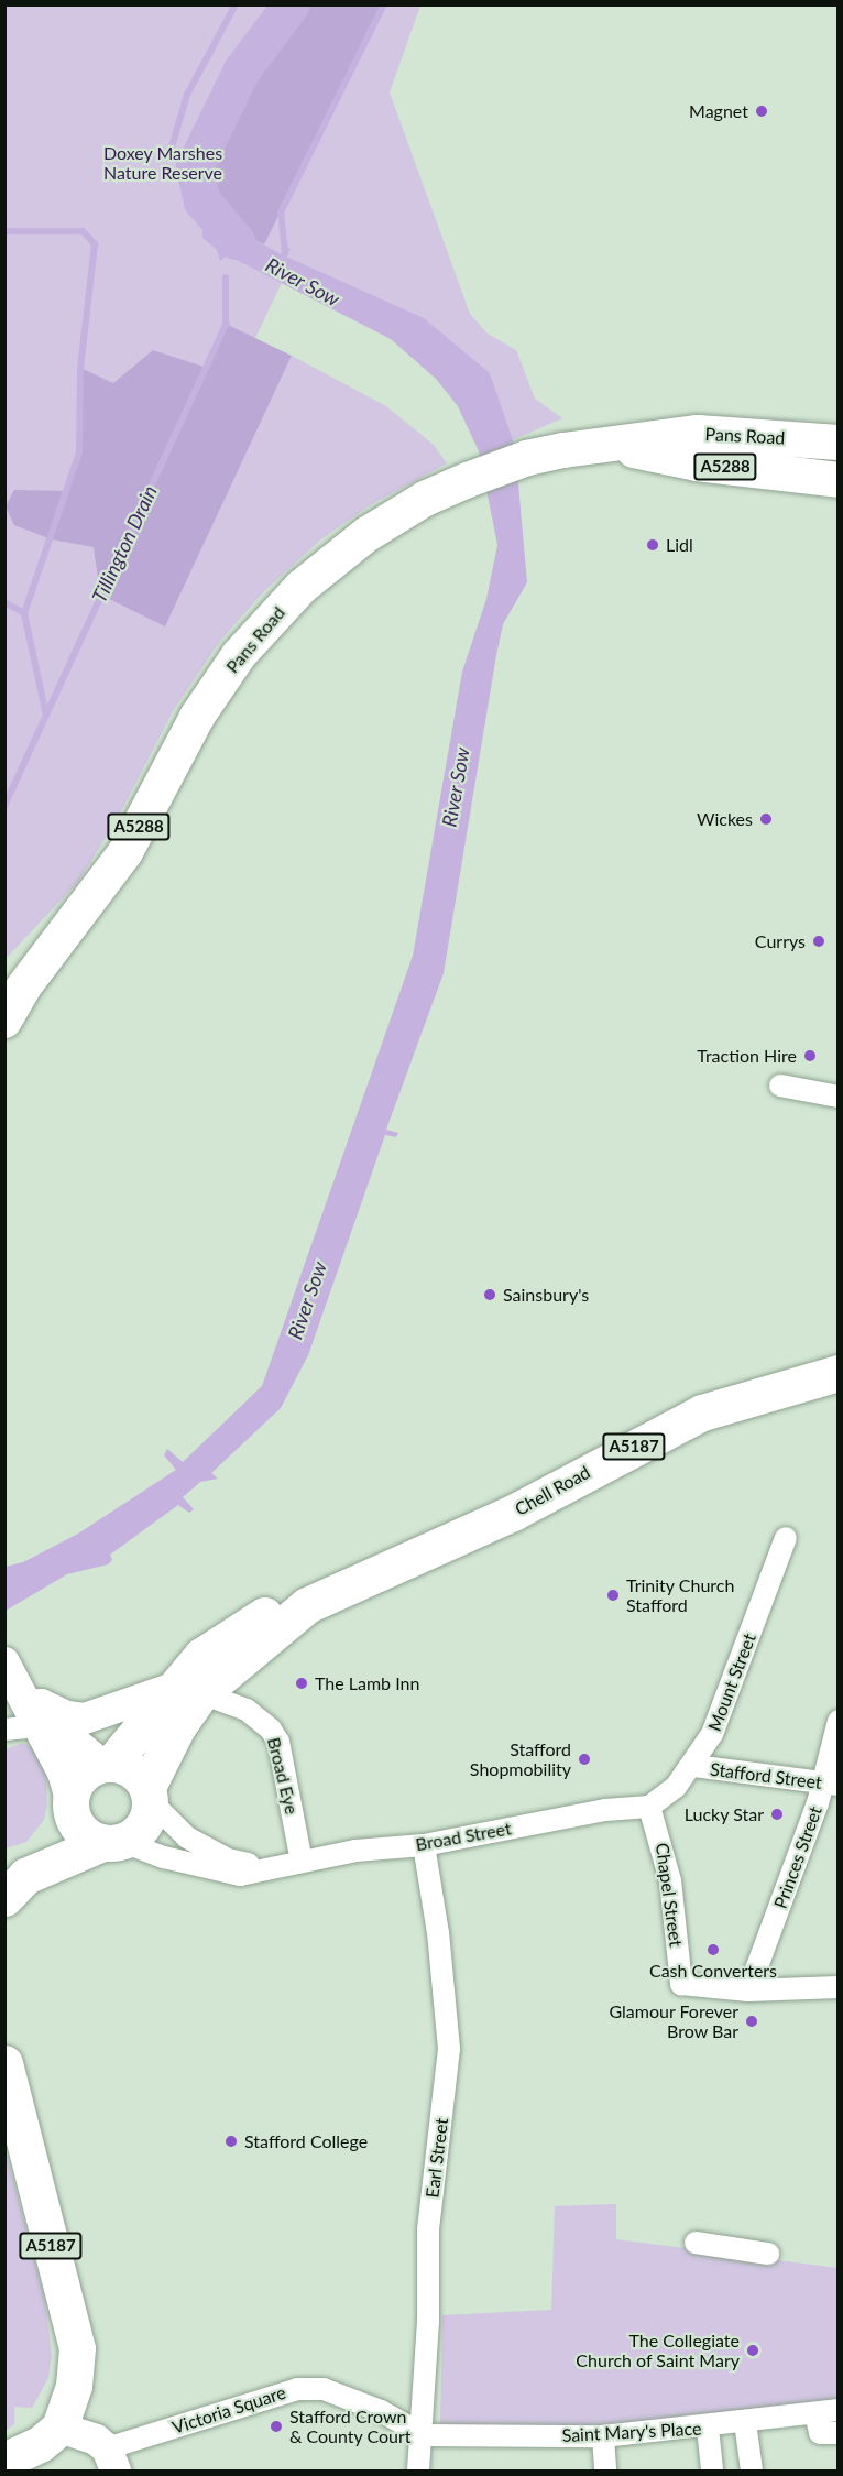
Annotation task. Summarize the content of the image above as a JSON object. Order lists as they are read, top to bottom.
{
  "streets": {
    "highway": ["A5187", "Chell Road"],
    "main road": ["Pans Road", "A5288"],
    "street": [
      "Mount Street",
      "Broad Eye",
      "Stafford Street",
      "Broad Street",
      "Princes Street",
      "Chapel Street",
      "Earl Street",
      "Victoria Square",
      "Saint Mary's Place"
    ]
  },
  "crossings": [
    ["Chell Road", "Broad Eye"],
    ["Chell Road", "Broad Street"],
    ["Mount Street", "Stafford Street"],
    ["Mount Street", "Broad Street"],
    ["Mount Street", "Chapel Street"],
    ["Broad Eye", "Broad Street"],
    ["Stafford Street", "Princes Street"],
    ["Broad Street", "Chapel Street"],
    ["Broad Street", "Earl Street"],
    ["Princes Street", "Chapel Street"],
    ["Earl Street", "Victoria Square"],
    ["Earl Street", "Saint Mary's Place"],
    ["Victoria Square", "Saint Mary's Place"]
  ],
  "water": ["River Sow", "Tillington Drain"],
  "parks": ["Doxey Marshes Nature Reserve"],
  "places": [
    "Magnet",
    "Lidl",
    "Wickes",
    "Currys",
    "Traction Hire",
    "Sainsbury's",
    "Trinity Church Stafford",
    "The Lamb Inn",
    "Stafford Shopmobility",
    "Lucky Star",
    "Cash Converters",
    "Glamour Forever Brow Bar",
    "Stafford College",
    "The Collegiate Church of Saint Mary",
    "Stafford Crown & County Court"
  ]
}
